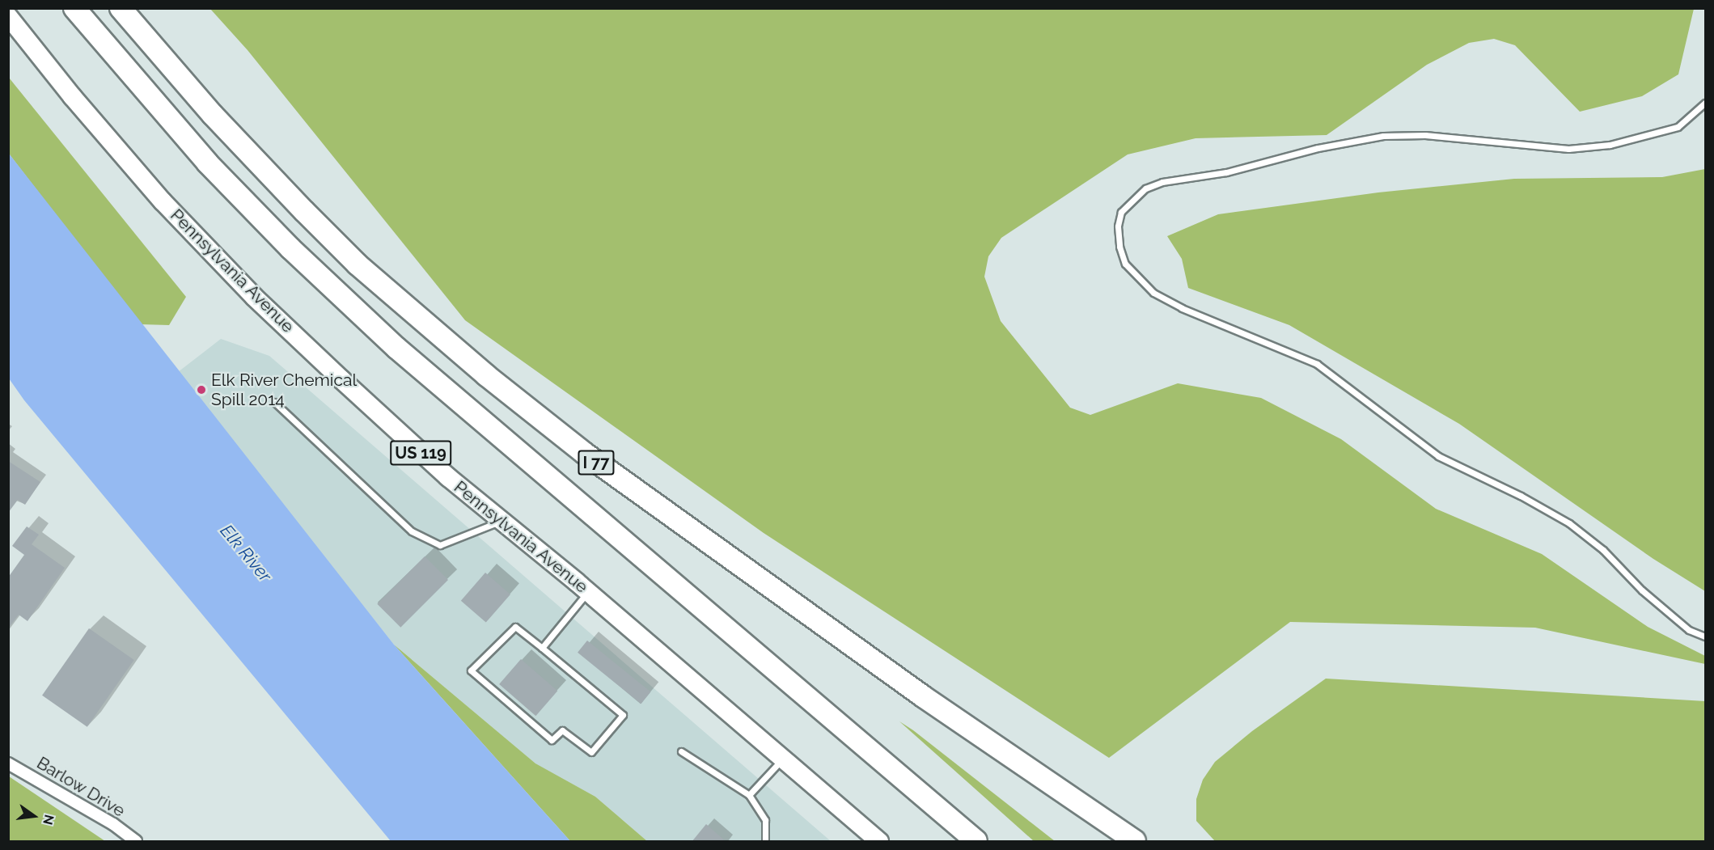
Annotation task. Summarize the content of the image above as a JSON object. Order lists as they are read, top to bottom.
{
  "streets": {
    "highway": ["I 77"],
    "main road": ["Pennsylvania Avenue", "US 119"],
    "street": ["Barlow Drive"]
  },
  "water": ["Elk River"],
  "places": ["Elk River Chemical Spill 2014"],
  "north": "right"
}
